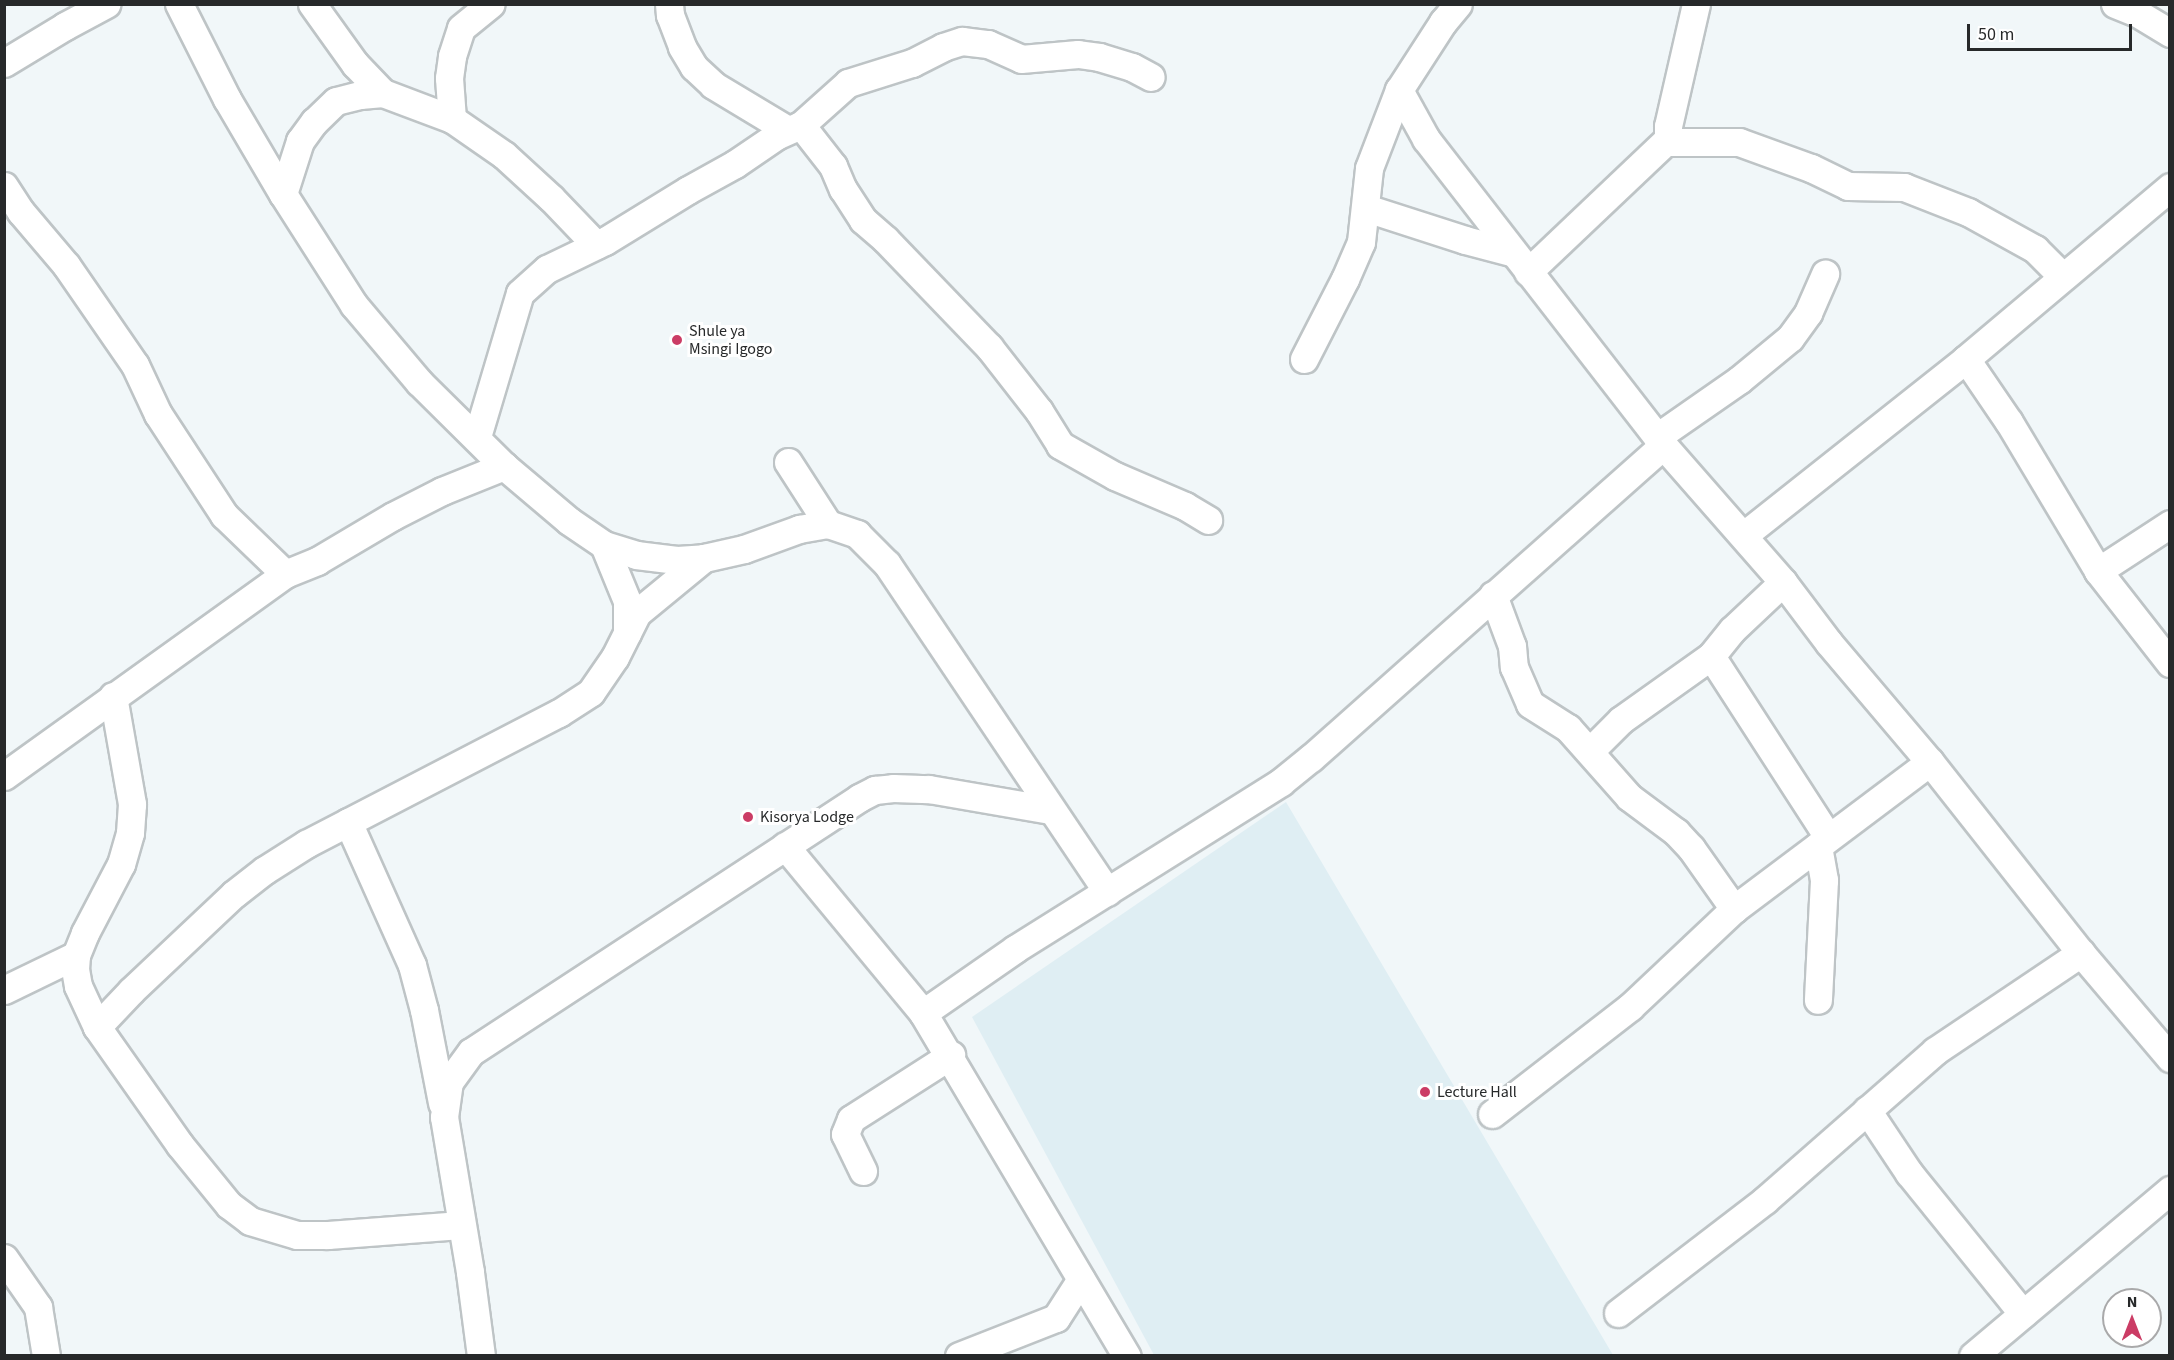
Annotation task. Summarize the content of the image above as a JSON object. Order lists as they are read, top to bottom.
{
  "places": ["Shule ya Msingi Igogo", "Kisorya Lodge", "Lecture Hall"],
  "scale_bar": "50 m",
  "north": "top"
}
